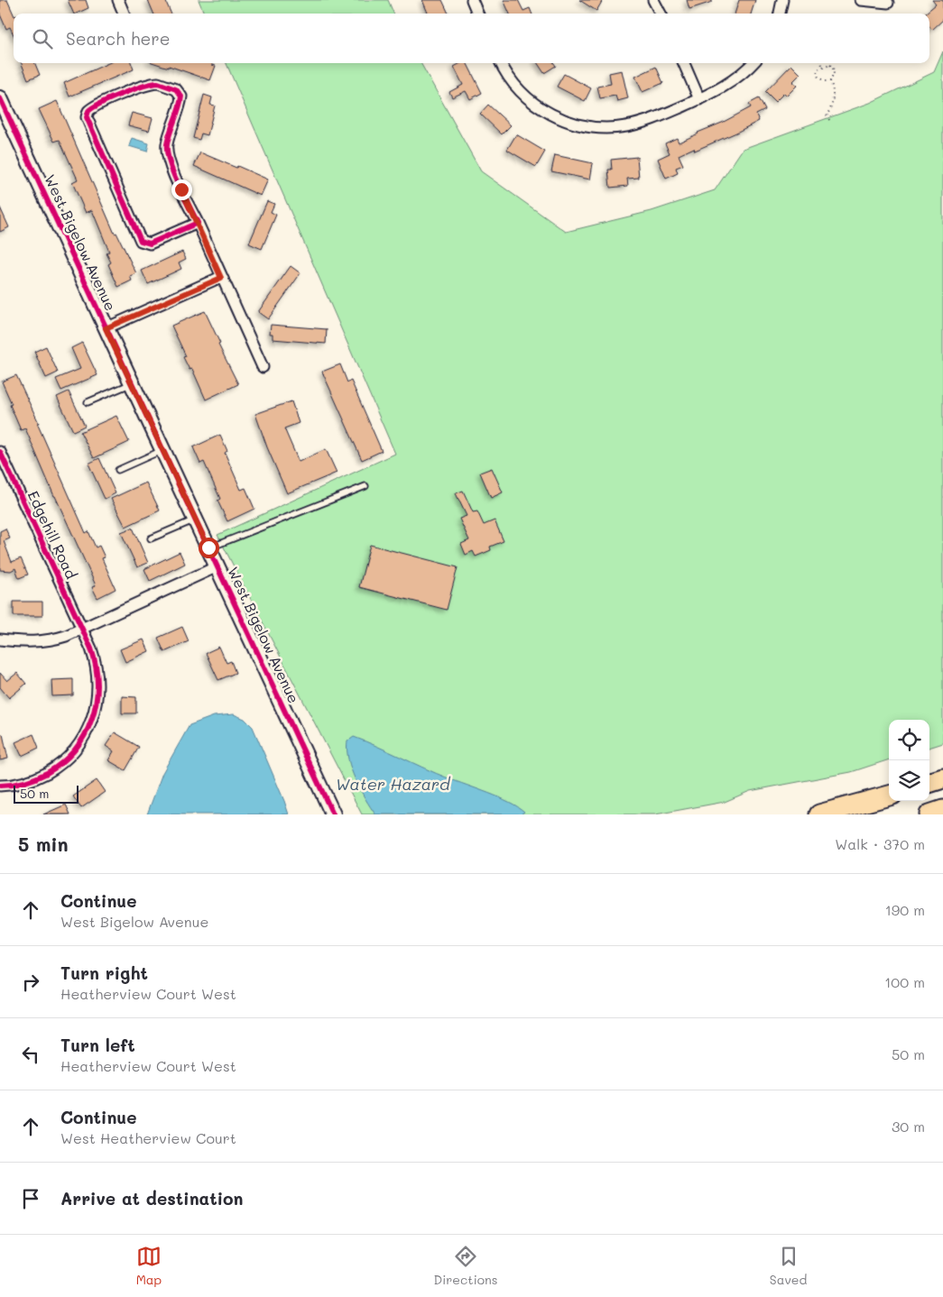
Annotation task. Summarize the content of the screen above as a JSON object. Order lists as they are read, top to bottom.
{
  "streets": {
    "street": ["West Bigelow Avenue", "Edgehill Road"]
  },
  "water": ["Water Hazard"],
  "scale_bar": "50 m",
  "page": {
    "search": "Search here",
    "scale": "50 m",
    "heading": ["5 min", "Walk · 370 m"],
    "list": [
      ["Continue", "West Bigelow Avenue", "190 m"],
      ["Turn right", "Heatherview Court West", "100 m"],
      ["Turn left", "Heatherview Court West", "50 m"],
      ["Continue", "West Heatherview Court", "30 m"],
      "Arrive at destination"
    ],
    "nav": ["Map", "Directions", "Saved"]
  }
}
